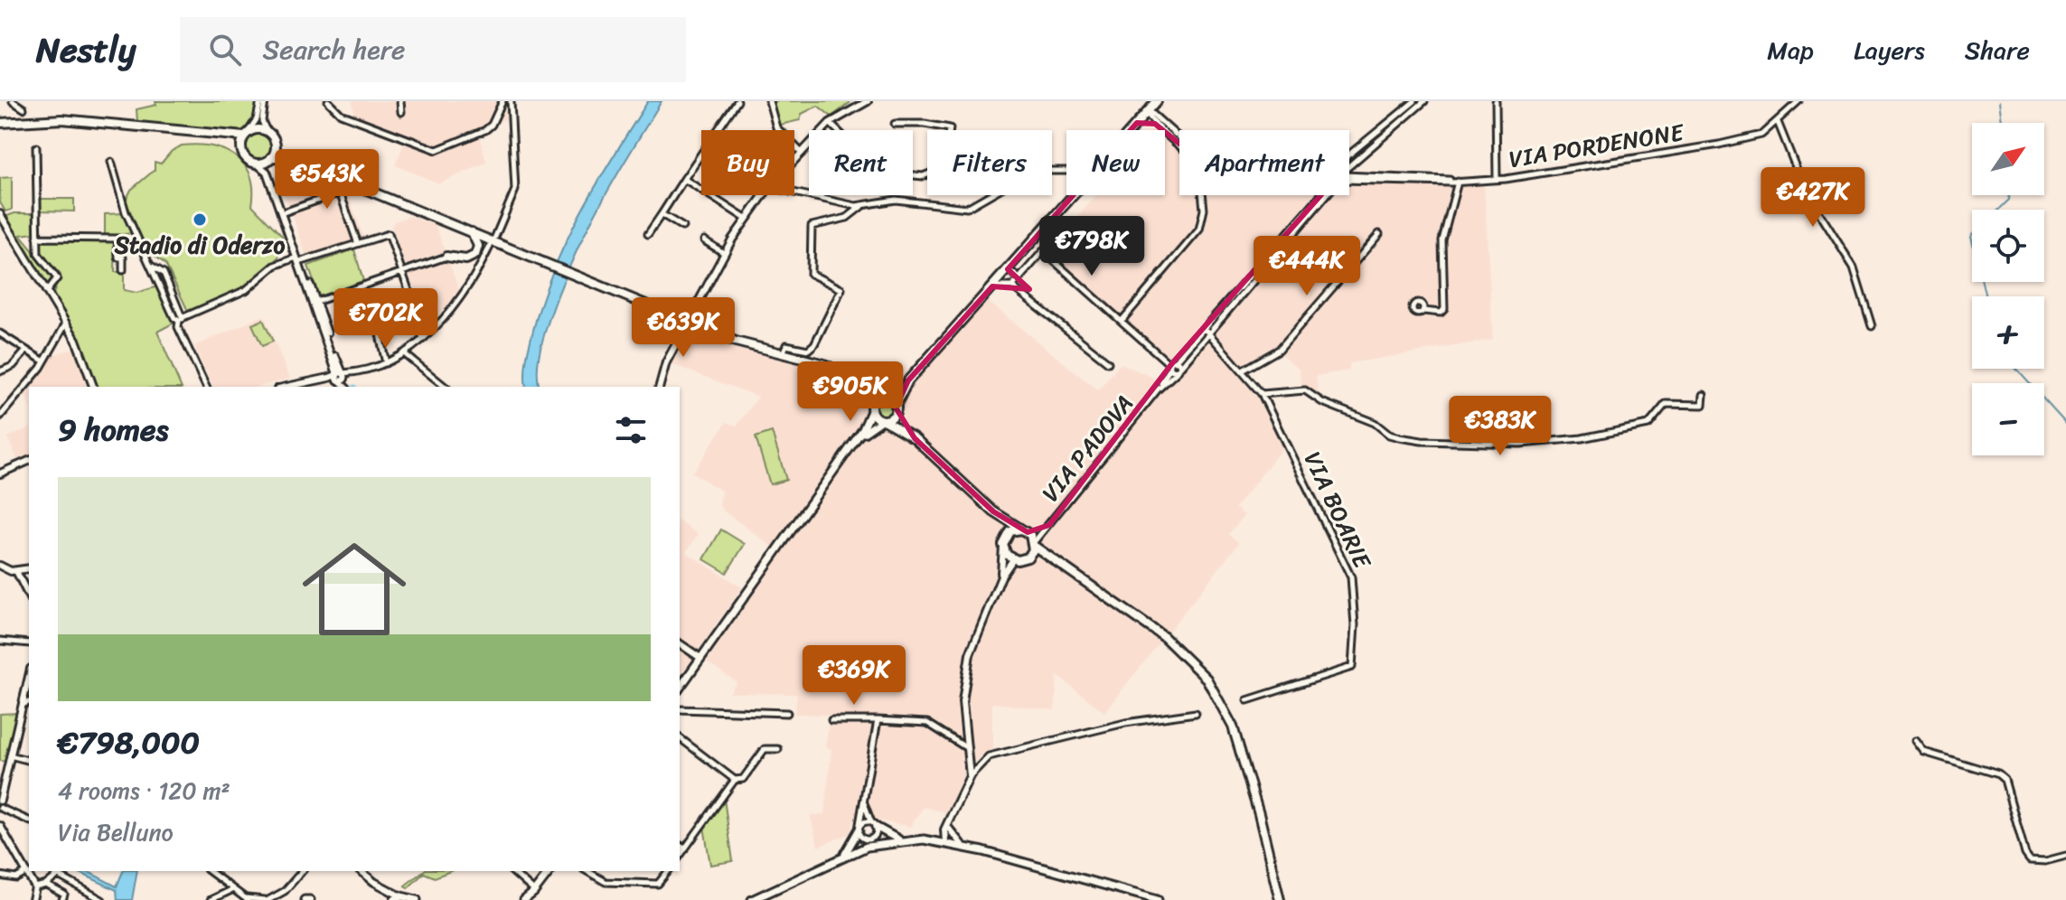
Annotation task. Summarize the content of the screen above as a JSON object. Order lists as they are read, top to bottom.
{
  "streets": {
    "street": ["VIA PORDENONE", "VIA PADOVA", "VIA BOARIE"]
  },
  "places": ["Stadio di Oderzo"],
  "north": "top right",
  "page": {
    "header": "Nestly",
    "search": "Search here",
    "nav": ["Map", "Layers", "Share"],
    "map_buttons": ["+", "−"],
    "chip": [
      "Buy",
      "Rent",
      "Filters",
      "New",
      "Apartment"
    ],
    "price": [
      "€543K",
      "€427K",
      "€798K",
      "€444K",
      "€702K",
      "€639K",
      "€905K",
      "€383K",
      "€369K"
    ],
    "heading": "9 homes",
    "list": [
      {
        "name": "€798,000",
        "note": "4 rooms · 120 m² · Via Belluno"
      }
    ]
  }
}
